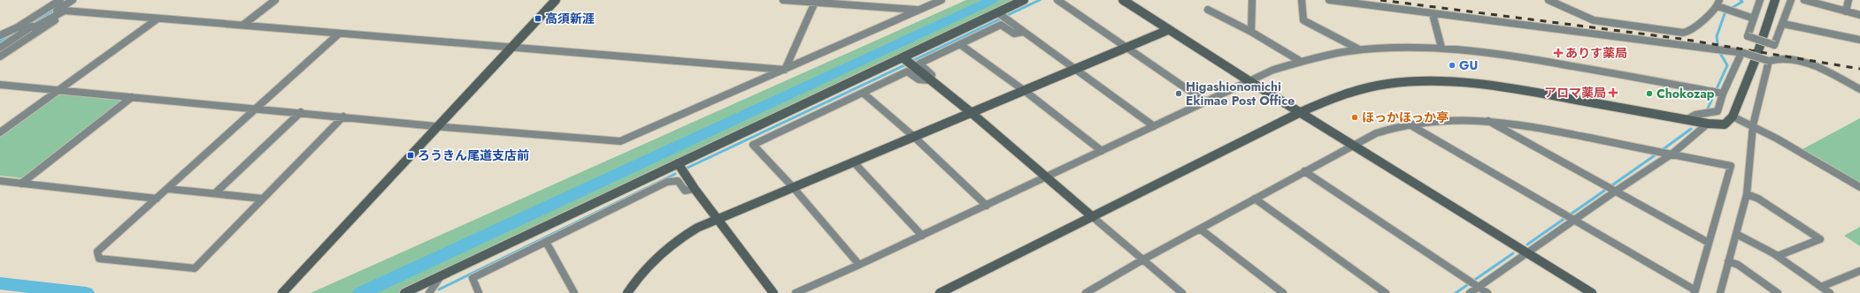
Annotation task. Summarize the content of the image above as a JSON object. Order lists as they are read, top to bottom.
{
  "places": {
    "transit": ["高須新涯", "ろうきん尾道支店前"],
    "health": ["ありす薬局", "アロマ薬局"],
    "other": [
      "GU",
      "Higashionomichi Ekimae Post Office",
      "Chokozap",
      "ほっかほっか亭"
    ]
  }
}
